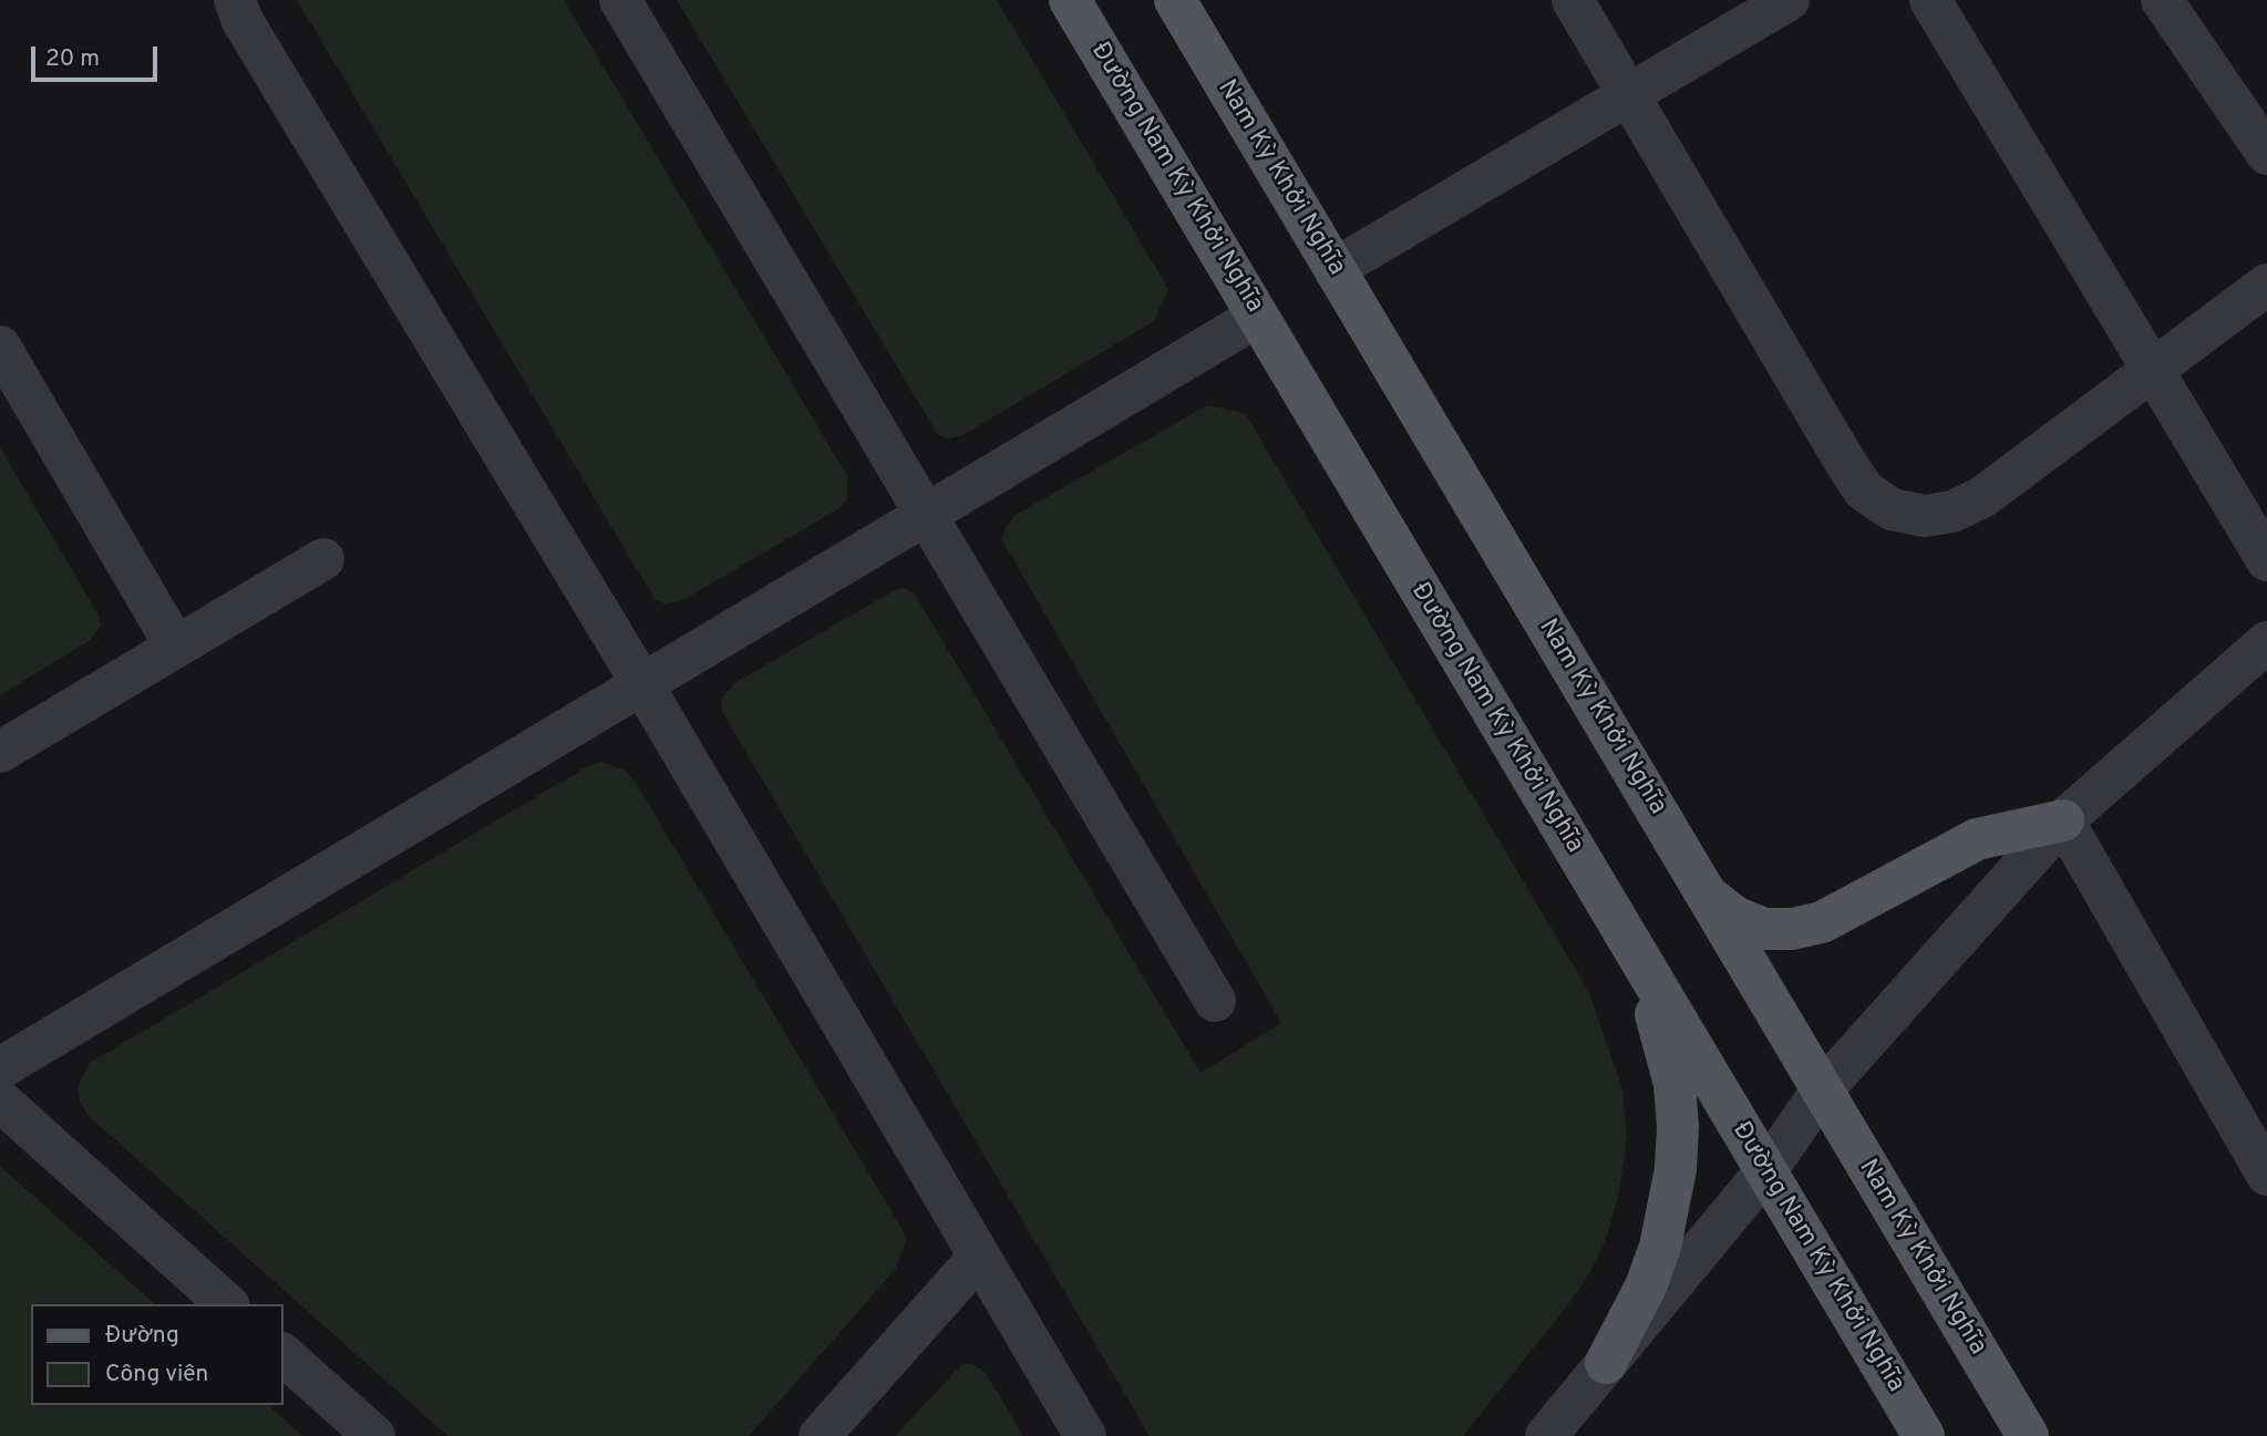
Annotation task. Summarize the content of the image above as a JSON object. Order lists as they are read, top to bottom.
{
  "streets": {
    "main road": ["Đường Nam Kỳ Khởi Nghĩa", "Nam Kỳ Khởi Nghĩa"]
  },
  "legend": ["Đường", "Công viên"],
  "scale_bar": "20 m"
}
